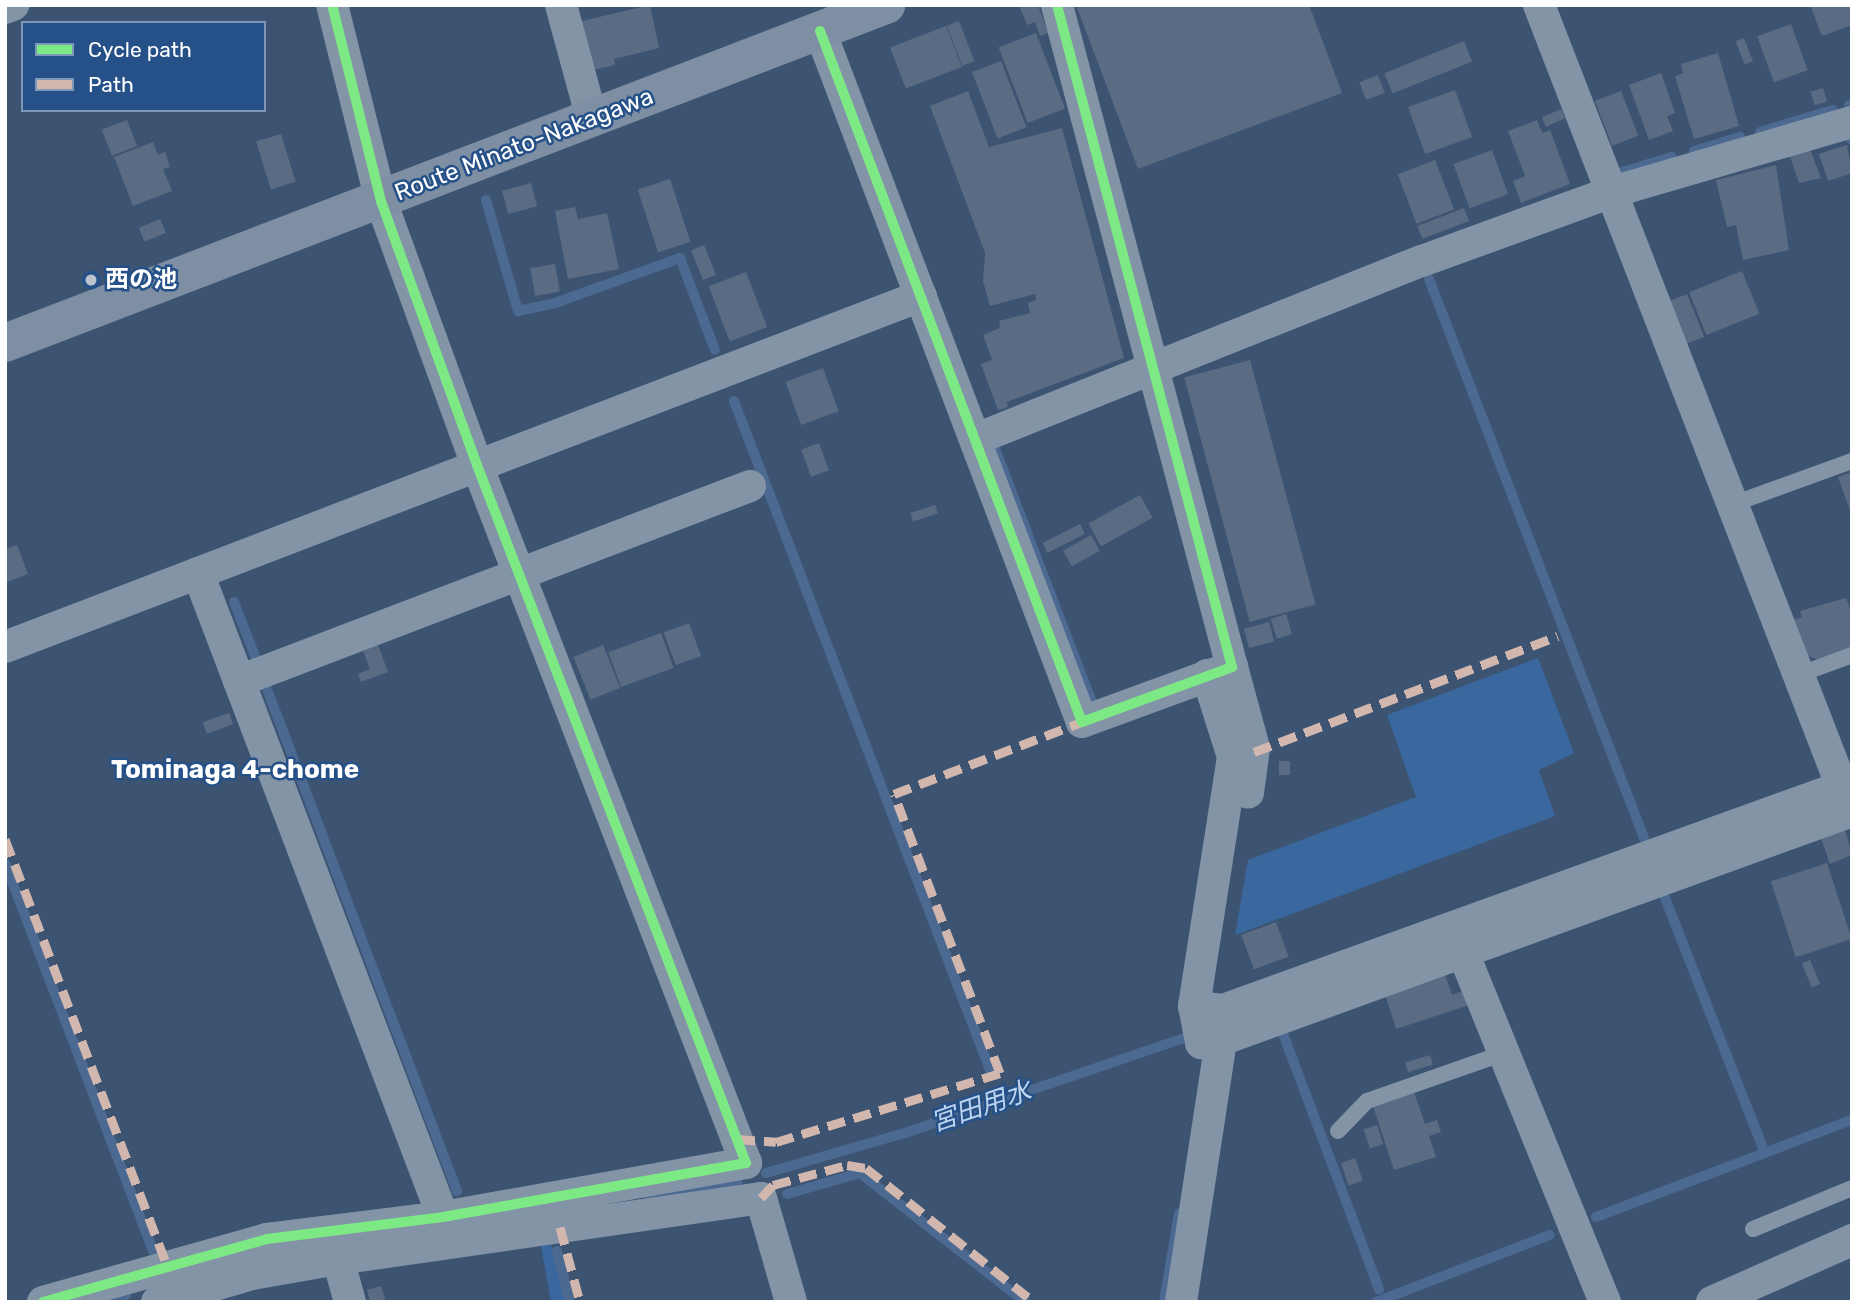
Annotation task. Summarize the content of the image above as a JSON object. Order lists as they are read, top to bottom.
{
  "streets": {
    "main road": ["Route Minato-Nakagawa"]
  },
  "districts": ["Tominaga 4-chome"],
  "water": ["宮田用水"],
  "places": ["西の池"],
  "legend": ["Cycle path", "Path"]
}
